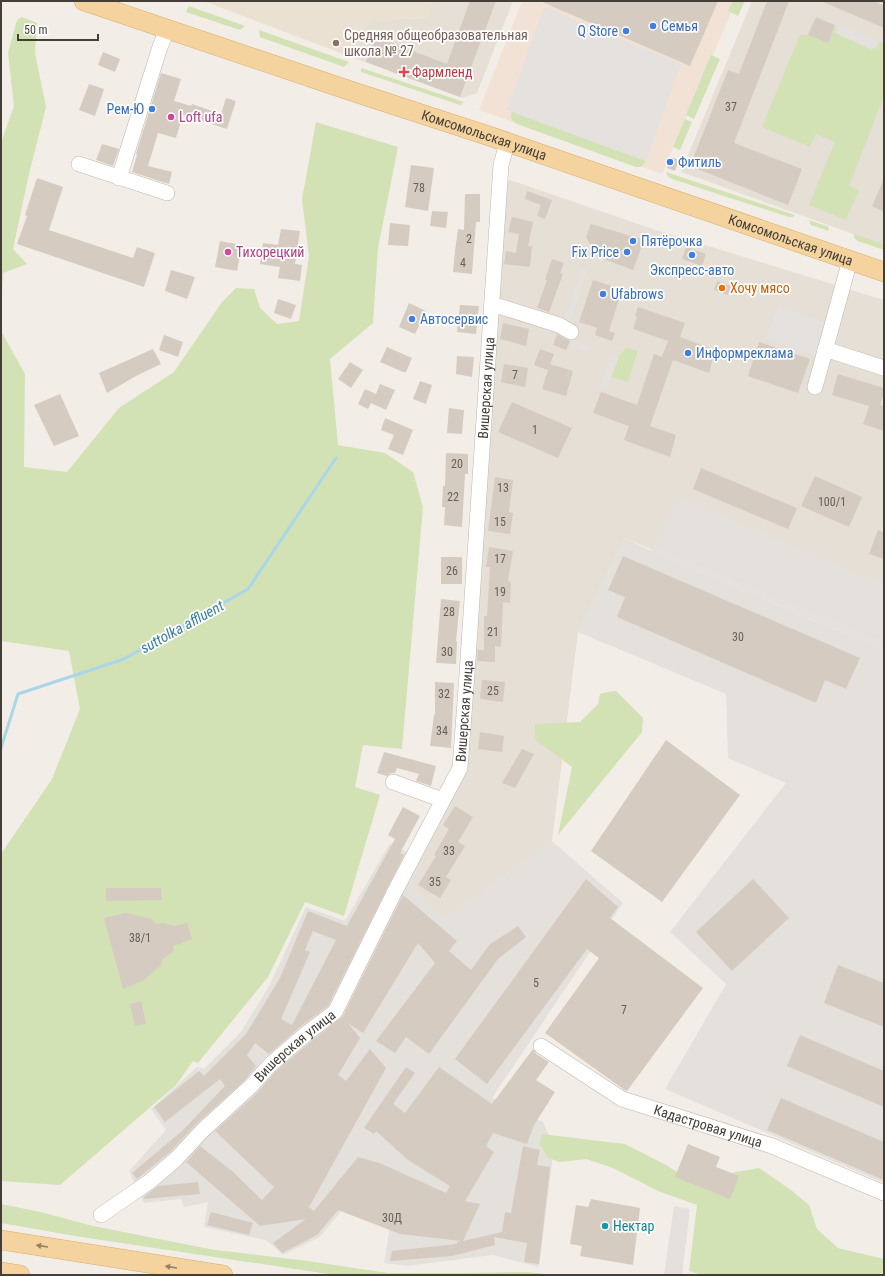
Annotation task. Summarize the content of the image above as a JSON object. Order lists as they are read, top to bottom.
{
  "streets": {
    "main road": ["Комсомольская улица"],
    "street": ["Вишерская улица", "Кадастровая улица"]
  },
  "crossings": [
    ["Комсомольская улица", "Вишерская улица"]
  ],
  "water": ["suttolka affluent"],
  "places": {
    "other": [
      "Семья",
      "Q Store",
      "Средняя общеобразовательная школа № 27",
      "Рем-Ю",
      "Loft ufa",
      "Фитиль",
      "Пятёрочка",
      "Тихорецкий",
      "Fix Price",
      "Экспресс-авто",
      "Хочу мясо",
      "Ufabrows",
      "Автосервис",
      "Информреклама",
      "Нектар"
    ],
    "health": ["Фармленд"]
  },
  "house_numbers": [
    "37",
    "78",
    "2",
    "4",
    "7",
    "1",
    "20",
    "13",
    "22",
    "100/1",
    "15",
    "17",
    "26",
    "19",
    "28",
    "21",
    "30",
    "30",
    "25",
    "32",
    "34",
    "33",
    "35",
    "38/1",
    "5",
    "7",
    "30Д"
  ],
  "scale_bar": "50 m"
}
